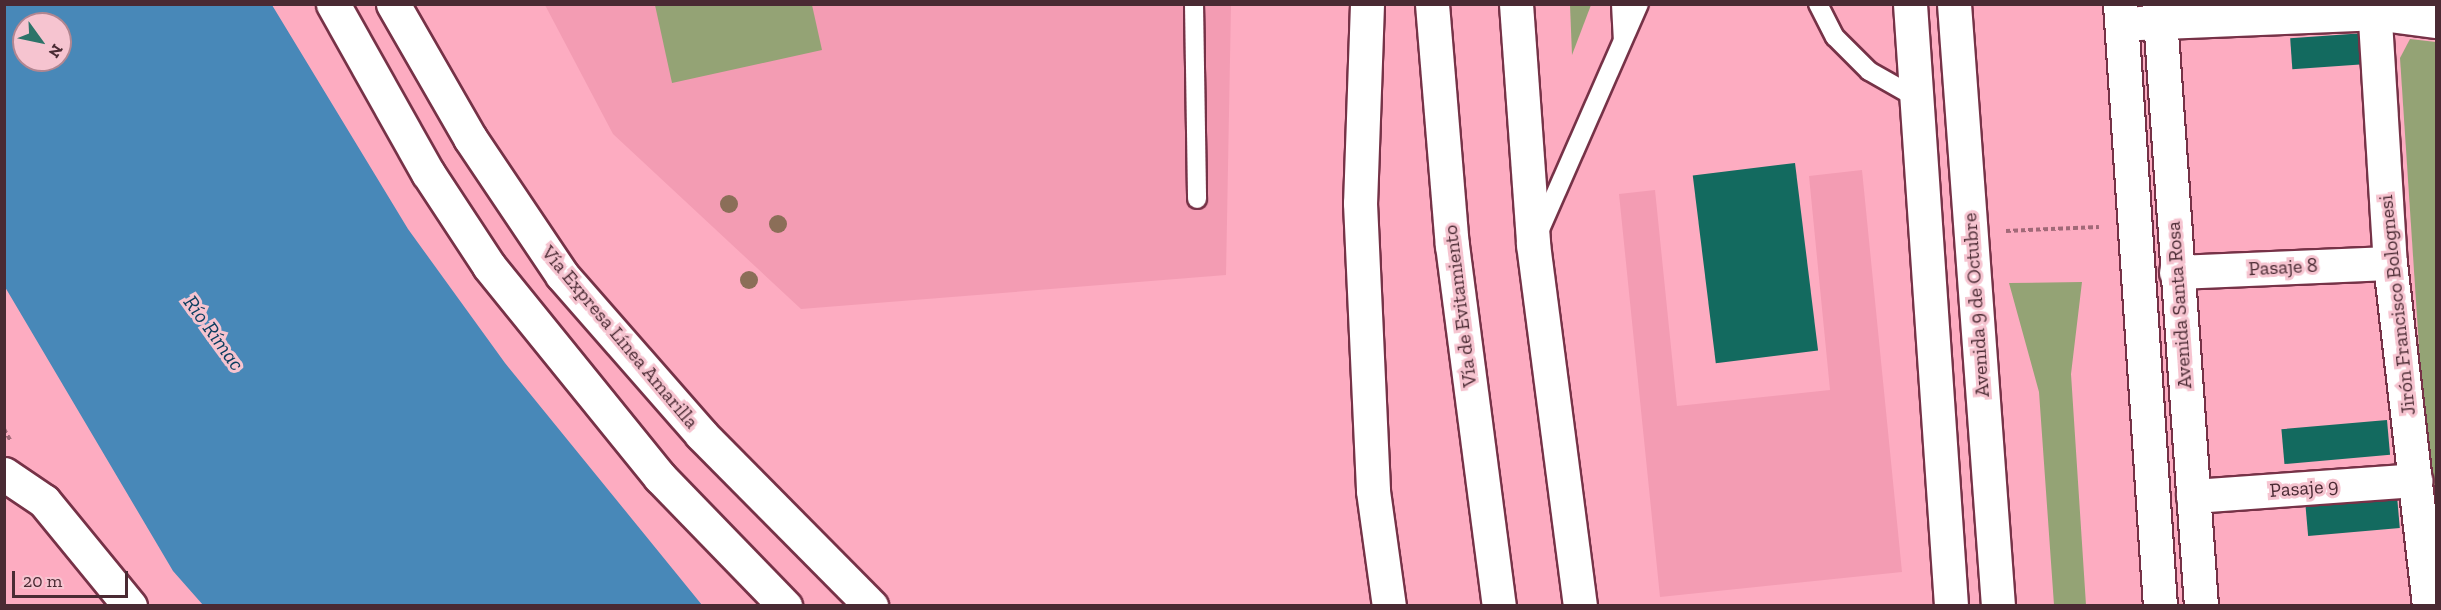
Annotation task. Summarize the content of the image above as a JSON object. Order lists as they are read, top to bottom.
{
  "streets": {
    "main road": [
      "Pasaje 8",
      "Avenida 9 de Octubre",
      "Avenida Santa Rosa",
      "Jirón Francisco Bolognesi",
      "Vía de Evitamiento",
      "Vía Expresa Línea Amarilla",
      "Pasaje 9"
    ]
  },
  "crossings": [
    ["Pasaje 8", "Avenida Santa Rosa"],
    ["Pasaje 8", "Jirón Francisco Bolognesi"],
    ["Avenida Santa Rosa", "Pasaje 9"],
    ["Jirón Francisco Bolognesi", "Pasaje 9"]
  ],
  "water": ["Río Rímac"],
  "scale_bar": "20 m",
  "north": "bottom right"
}
